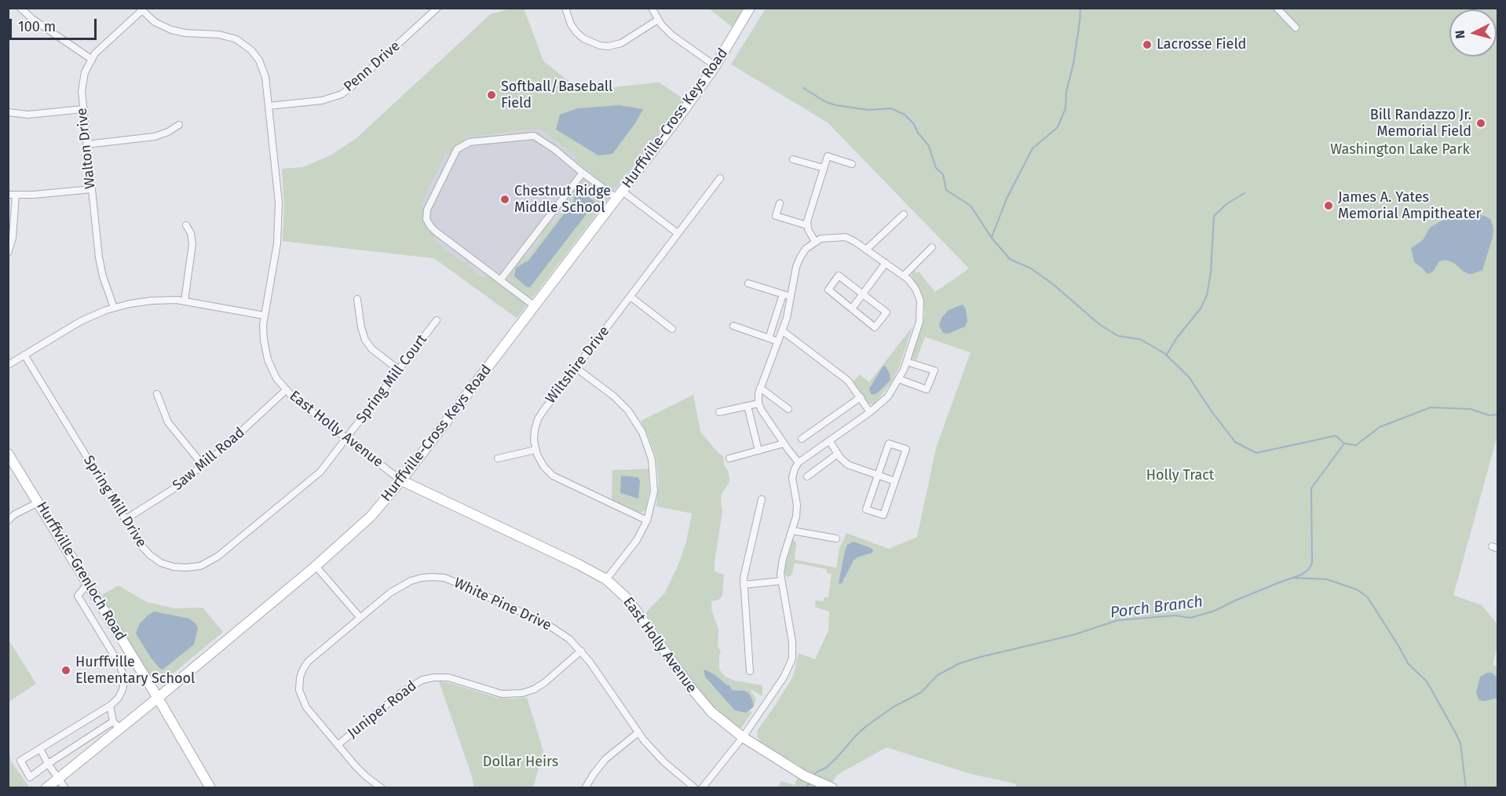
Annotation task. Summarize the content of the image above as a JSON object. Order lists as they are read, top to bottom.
{
  "streets": {
    "main road": ["Hurffville-Cross Keys Road", "East Holly Avenue", "Hurffville-Grenloch Road"],
    "street": [
      "Penn Drive",
      "Walton Drive",
      "Wiltshire Drive",
      "Spring Mill Court",
      "Saw Mill Road",
      "Spring Mill Drive",
      "White Pine Drive",
      "Juniper Road"
    ]
  },
  "crossings": [
    ["Penn Drive", "East Holly Avenue"],
    ["Hurffville-Cross Keys Road", "East Holly Avenue"],
    ["Hurffville-Cross Keys Road", "Hurffville-Grenloch Road"],
    ["Walton Drive", "East Holly Avenue"],
    ["Spring Mill Court", "East Holly Avenue"],
    ["Spring Mill Court", "Spring Mill Drive"],
    ["East Holly Avenue", "Saw Mill Road"],
    ["East Holly Avenue", "Spring Mill Drive"],
    ["Saw Mill Road", "Spring Mill Drive"],
    ["White Pine Drive", "Juniper Road"]
  ],
  "water": ["Porch Branch"],
  "parks": ["Washington Lake Park", "Holly Tract", "Dollar Heirs"],
  "places": [
    "Lacrosse Field",
    "Softball/Baseball Field",
    "Bill Randazzo Jr. Memorial Field",
    "Chestnut Ridge Middle School",
    "James A. Yates Memorial Ampitheater",
    "Hurffville Elementary School"
  ],
  "scale_bar": "100 m",
  "north": "left"
}
